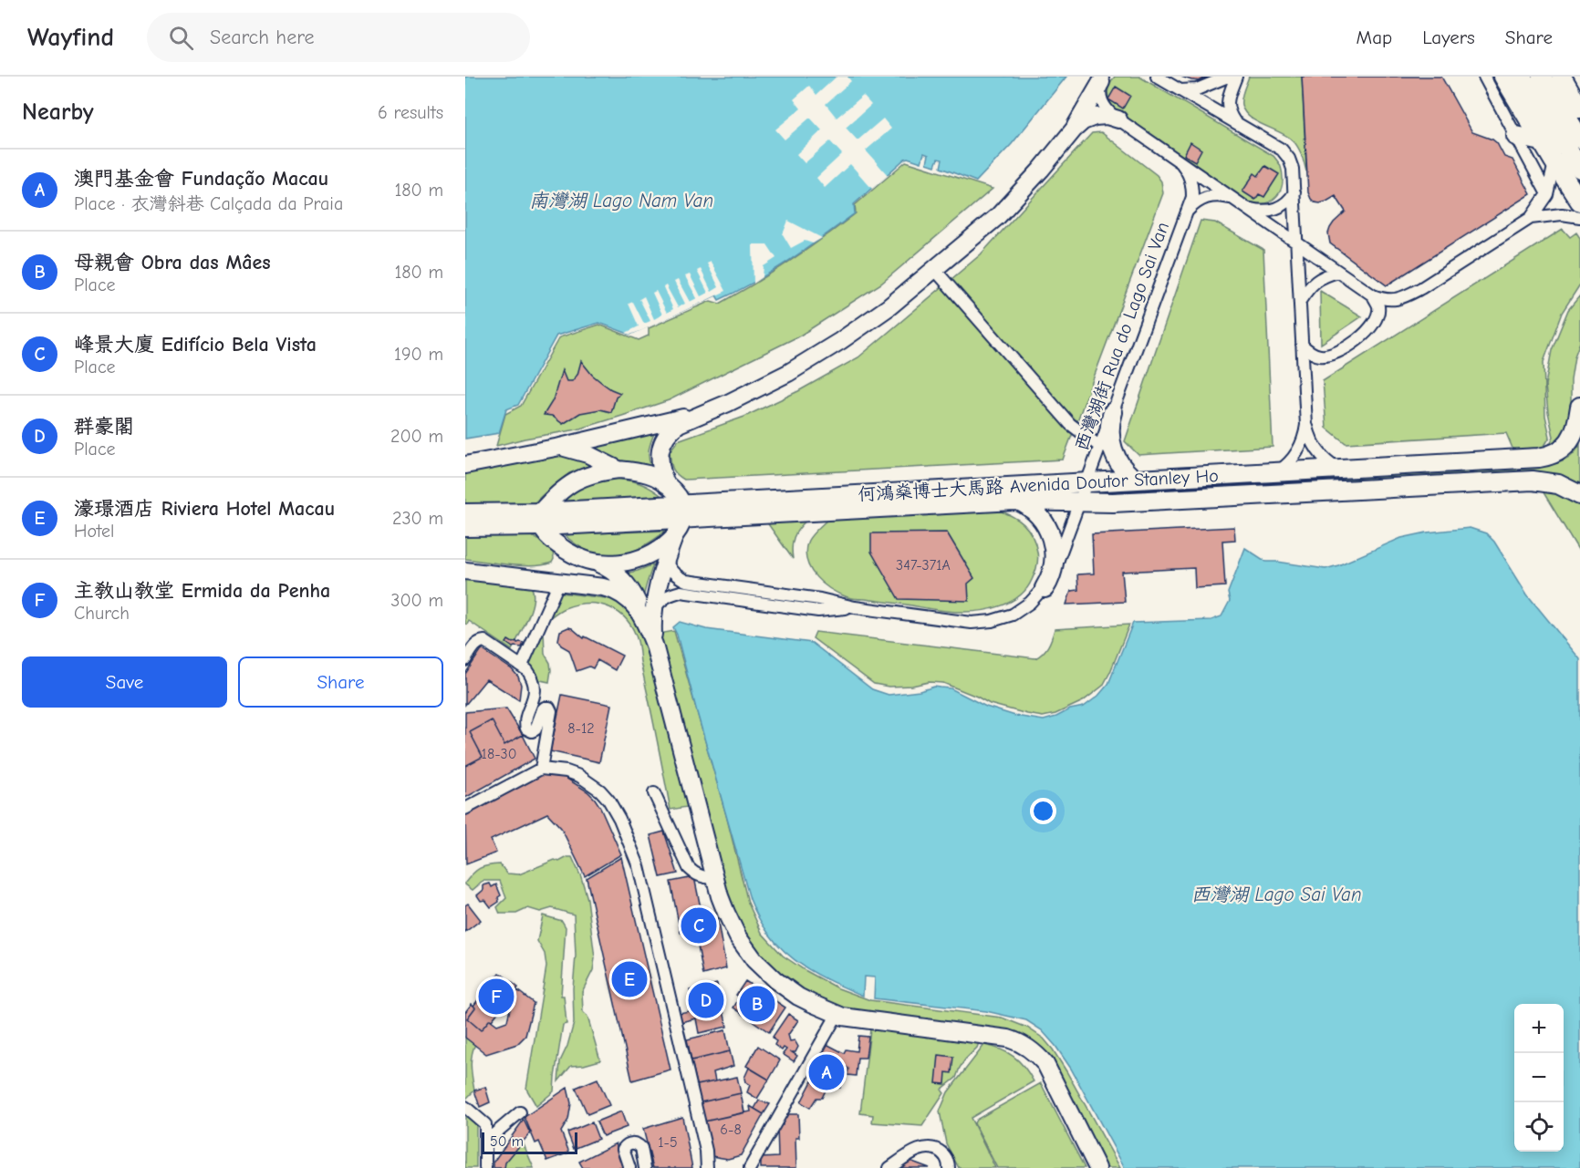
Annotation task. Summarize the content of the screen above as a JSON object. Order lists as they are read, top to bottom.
{
  "streets": {
    "main road": ["何鴻燊博士大馬路 Avenida Doutor Stanley Ho"],
    "street": ["西灣湖街 Rua do Lago Sai Van"]
  },
  "crossings": [
    ["西灣湖街 Rua do Lago Sai Van", "何鴻燊博士大馬路 Avenida Doutor Stanley Ho"]
  ],
  "water": ["南灣湖 Lago Nam Van", "西灣湖 Lago Sai Van"],
  "house_numbers": [
    "347-371A",
    "8-12",
    "18-30",
    "6-8",
    "1-5"
  ],
  "scale_bar": "50 m",
  "page": {
    "header": "Wayfind",
    "search": "Search here",
    "nav": ["Map", "Layers", "Share"],
    "heading": ["Nearby", "6 results"],
    "list": [
      {
        "mark": "A",
        "name": "澳門基金會 Fundação Macau",
        "note": "Place · 衣灣斜巷 Calçada da Praia",
        "value": "180 m"
      },
      {
        "mark": "B",
        "name": "母親會 Obra das Mâes",
        "note": "Place",
        "value": "180 m"
      },
      {
        "mark": "C",
        "name": "峰景大廈 Edifício Bela Vista",
        "note": "Place",
        "value": "190 m"
      },
      {
        "mark": "D",
        "name": "群豪閣",
        "note": "Place",
        "value": "200 m"
      },
      {
        "mark": "E",
        "name": "濠璟酒店 Riviera Hotel Macau",
        "note": "Hotel",
        "value": "230 m"
      },
      {
        "mark": "F",
        "name": "主教山教堂 Ermida da Penha",
        "note": "Church",
        "value": "300 m"
      }
    ],
    "buttons": ["Save", "Share"],
    "pins": [
      "C",
      "E",
      "F",
      "D",
      "B",
      "A"
    ],
    "map_buttons": ["+", "−"],
    "scale": "50 m"
  }
}
